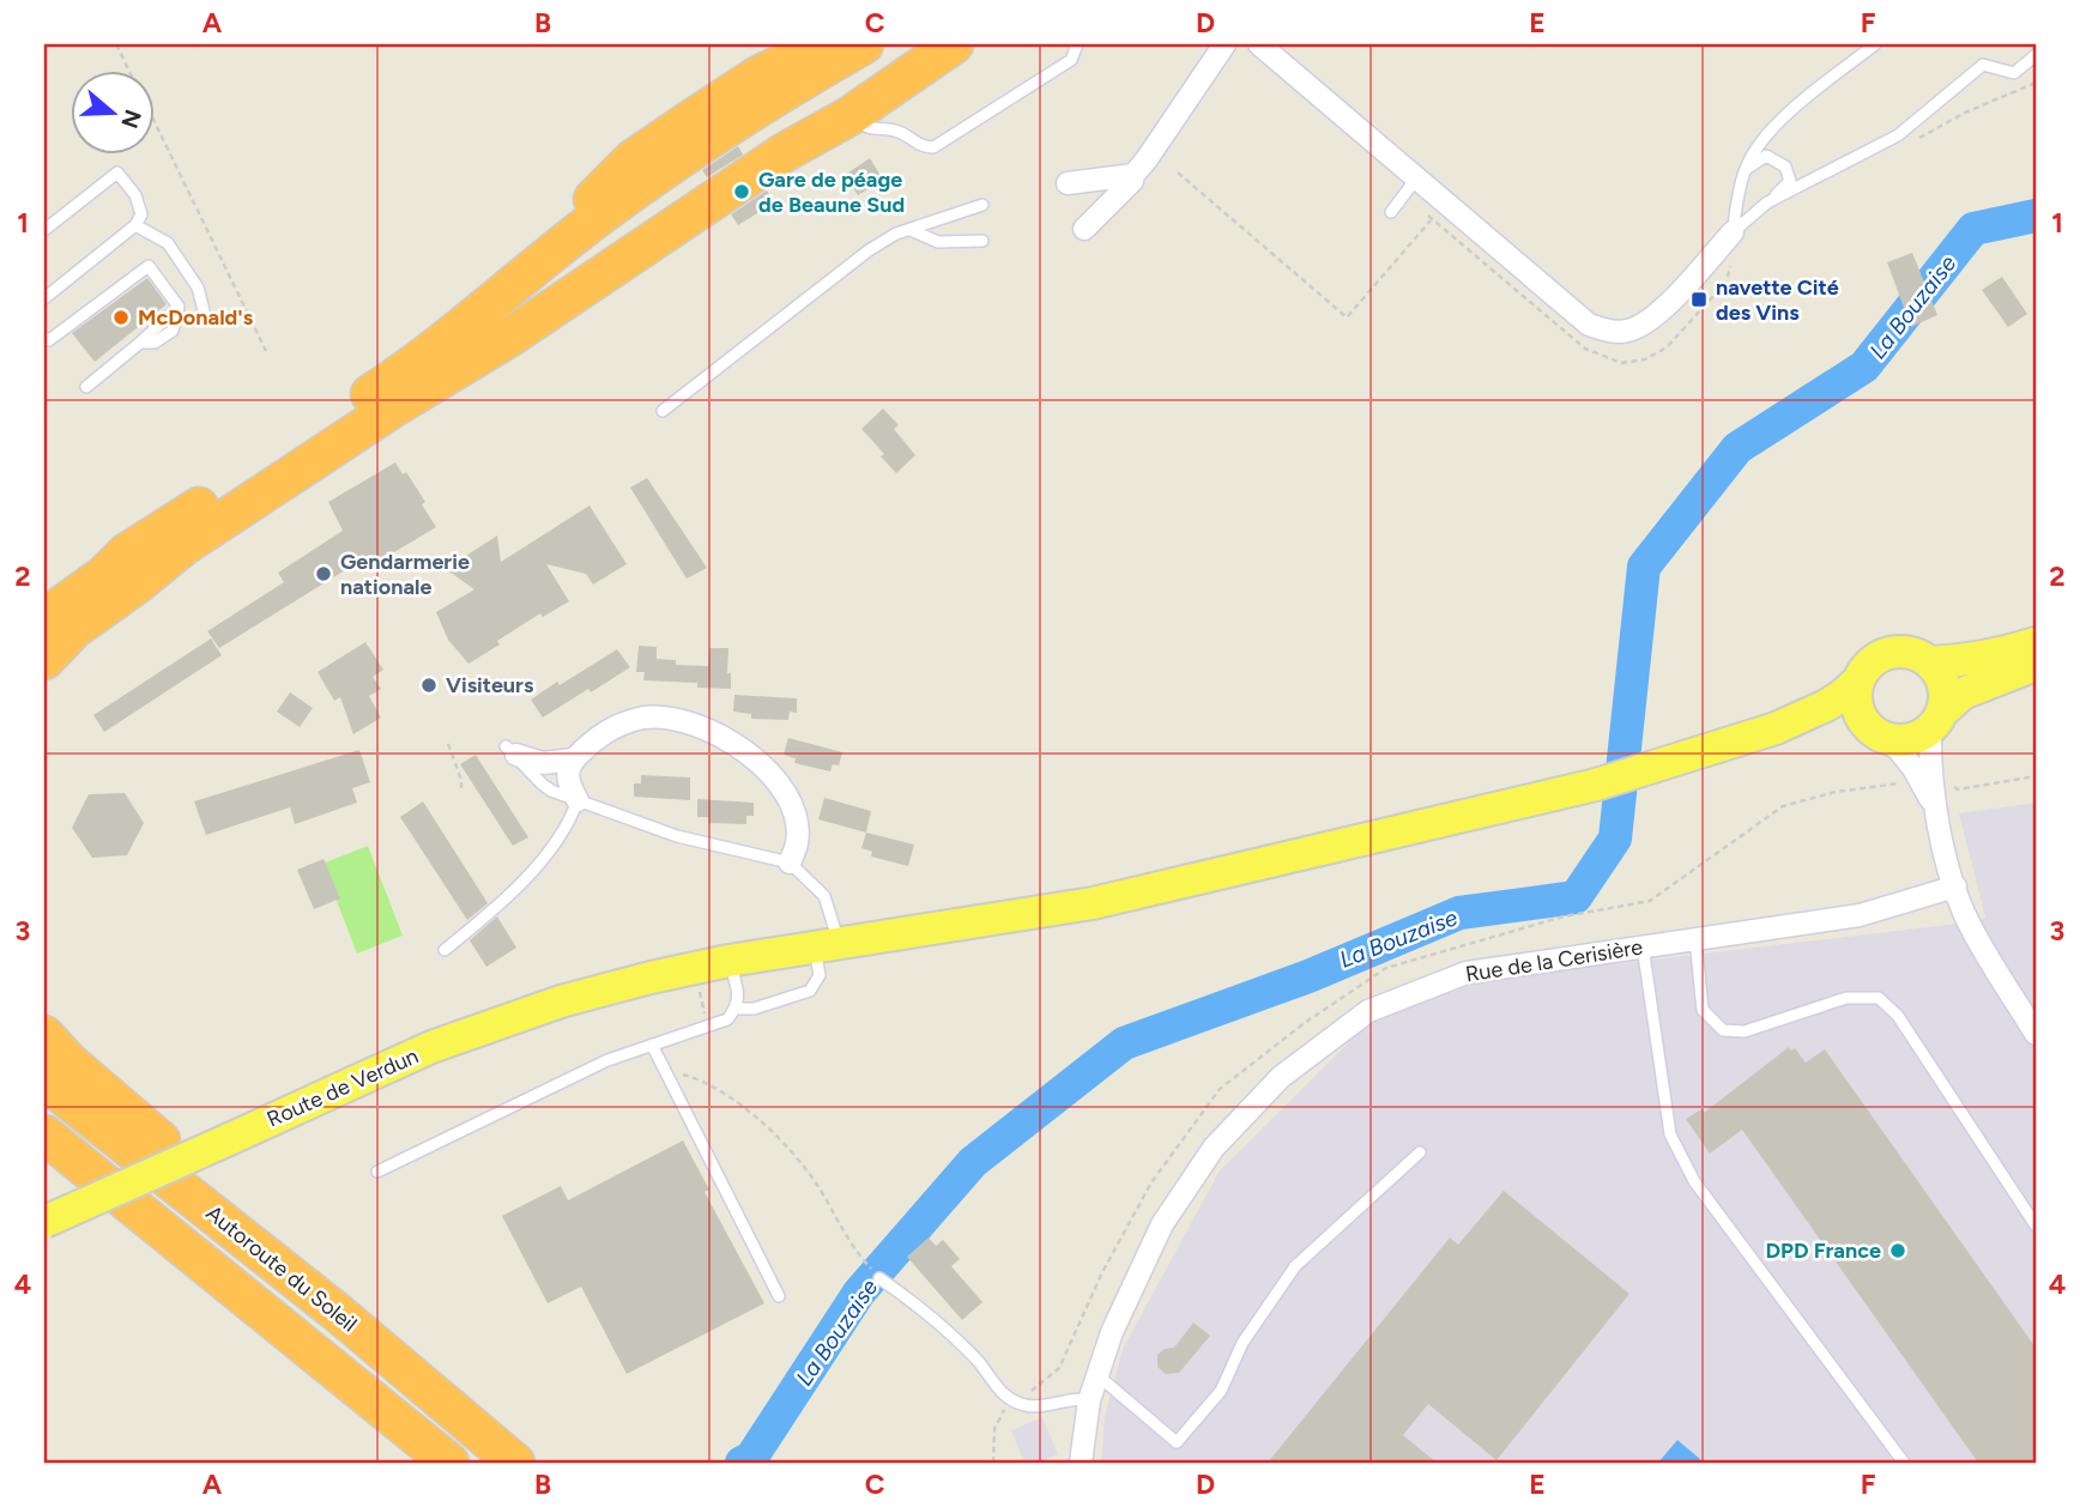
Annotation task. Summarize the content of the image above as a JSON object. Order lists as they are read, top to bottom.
{
  "streets": {
    "highway": ["Autoroute du Soleil"],
    "main road": ["Route de Verdun"],
    "street": ["Rue de la Cerisière"]
  },
  "water": ["La Bouzaise"],
  "places": {
    "other": [
      "Gare de péage de Beaune Sud",
      "McDonald's",
      "Gendarmerie nationale",
      "Visiteurs",
      "DPD France"
    ],
    "transit": ["navette Cité des Vins"]
  },
  "north": "right",
  "grid": {
    "columns": [
      "A",
      "B",
      "C",
      "D",
      "E",
      "F"
    ],
    "rows": [
      "1",
      "2",
      "3",
      "4"
    ]
  }
}
